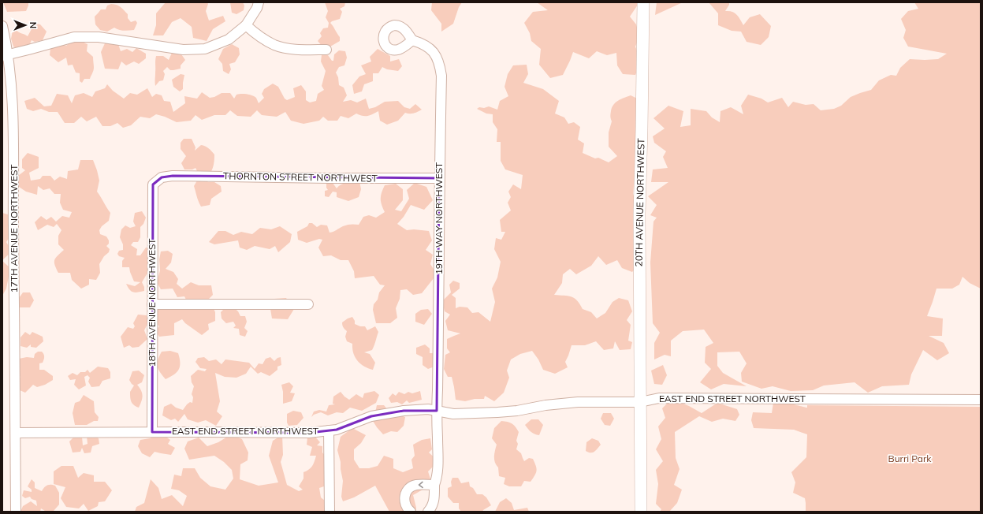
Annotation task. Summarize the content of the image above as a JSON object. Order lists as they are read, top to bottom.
{
  "streets": {
    "street": [
      "THORNTON STREET NORTHWEST",
      "20TH AVENUE NORTHWEST",
      "19TH WAY NORTHWEST",
      "17TH AVENUE NORTHWEST",
      "18TH AVENUE NORTHWEST",
      "EAST END STREET NORTHWEST"
    ]
  },
  "crossings": [
    ["THORNTON STREET NORTHWEST", "19TH WAY NORTHWEST"],
    ["THORNTON STREET NORTHWEST", "18TH AVENUE NORTHWEST"],
    ["20TH AVENUE NORTHWEST", "EAST END STREET NORTHWEST"],
    ["19TH WAY NORTHWEST", "EAST END STREET NORTHWEST"],
    ["17TH AVENUE NORTHWEST", "EAST END STREET NORTHWEST"],
    ["18TH AVENUE NORTHWEST", "EAST END STREET NORTHWEST"]
  ],
  "parks": ["Burri Park"],
  "north": "right"
}
